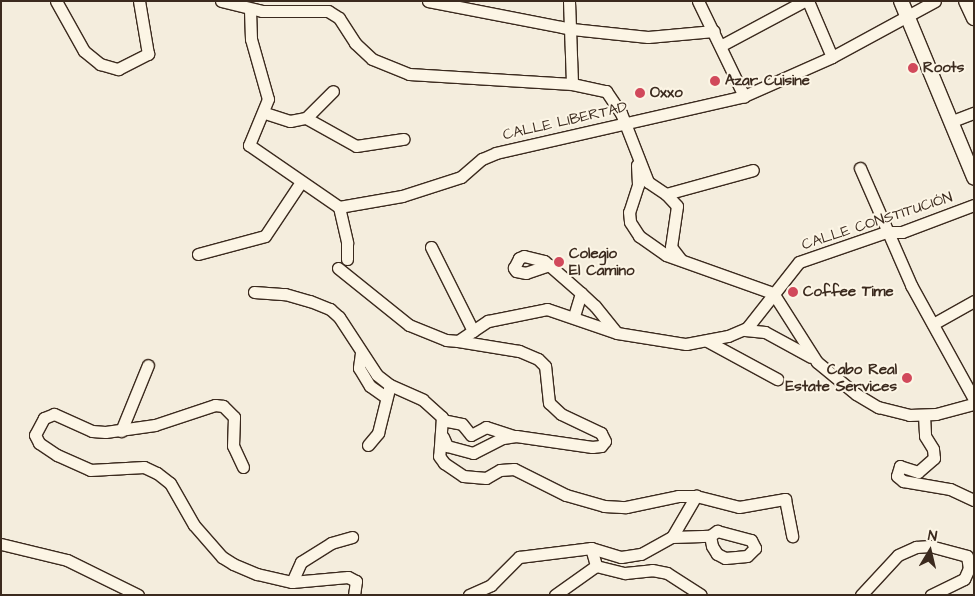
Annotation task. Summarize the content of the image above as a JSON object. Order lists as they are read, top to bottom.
{
  "streets": {
    "street": ["CALLE LIBERTAD", "CALLE CONSTITUCIÓN"]
  },
  "places": [
    "Roots",
    "Azar Cuisine",
    "Oxxo",
    "Colegio El Camino",
    "Coffee Time",
    "Cabo Real Estate Services"
  ],
  "north": "top"
}
